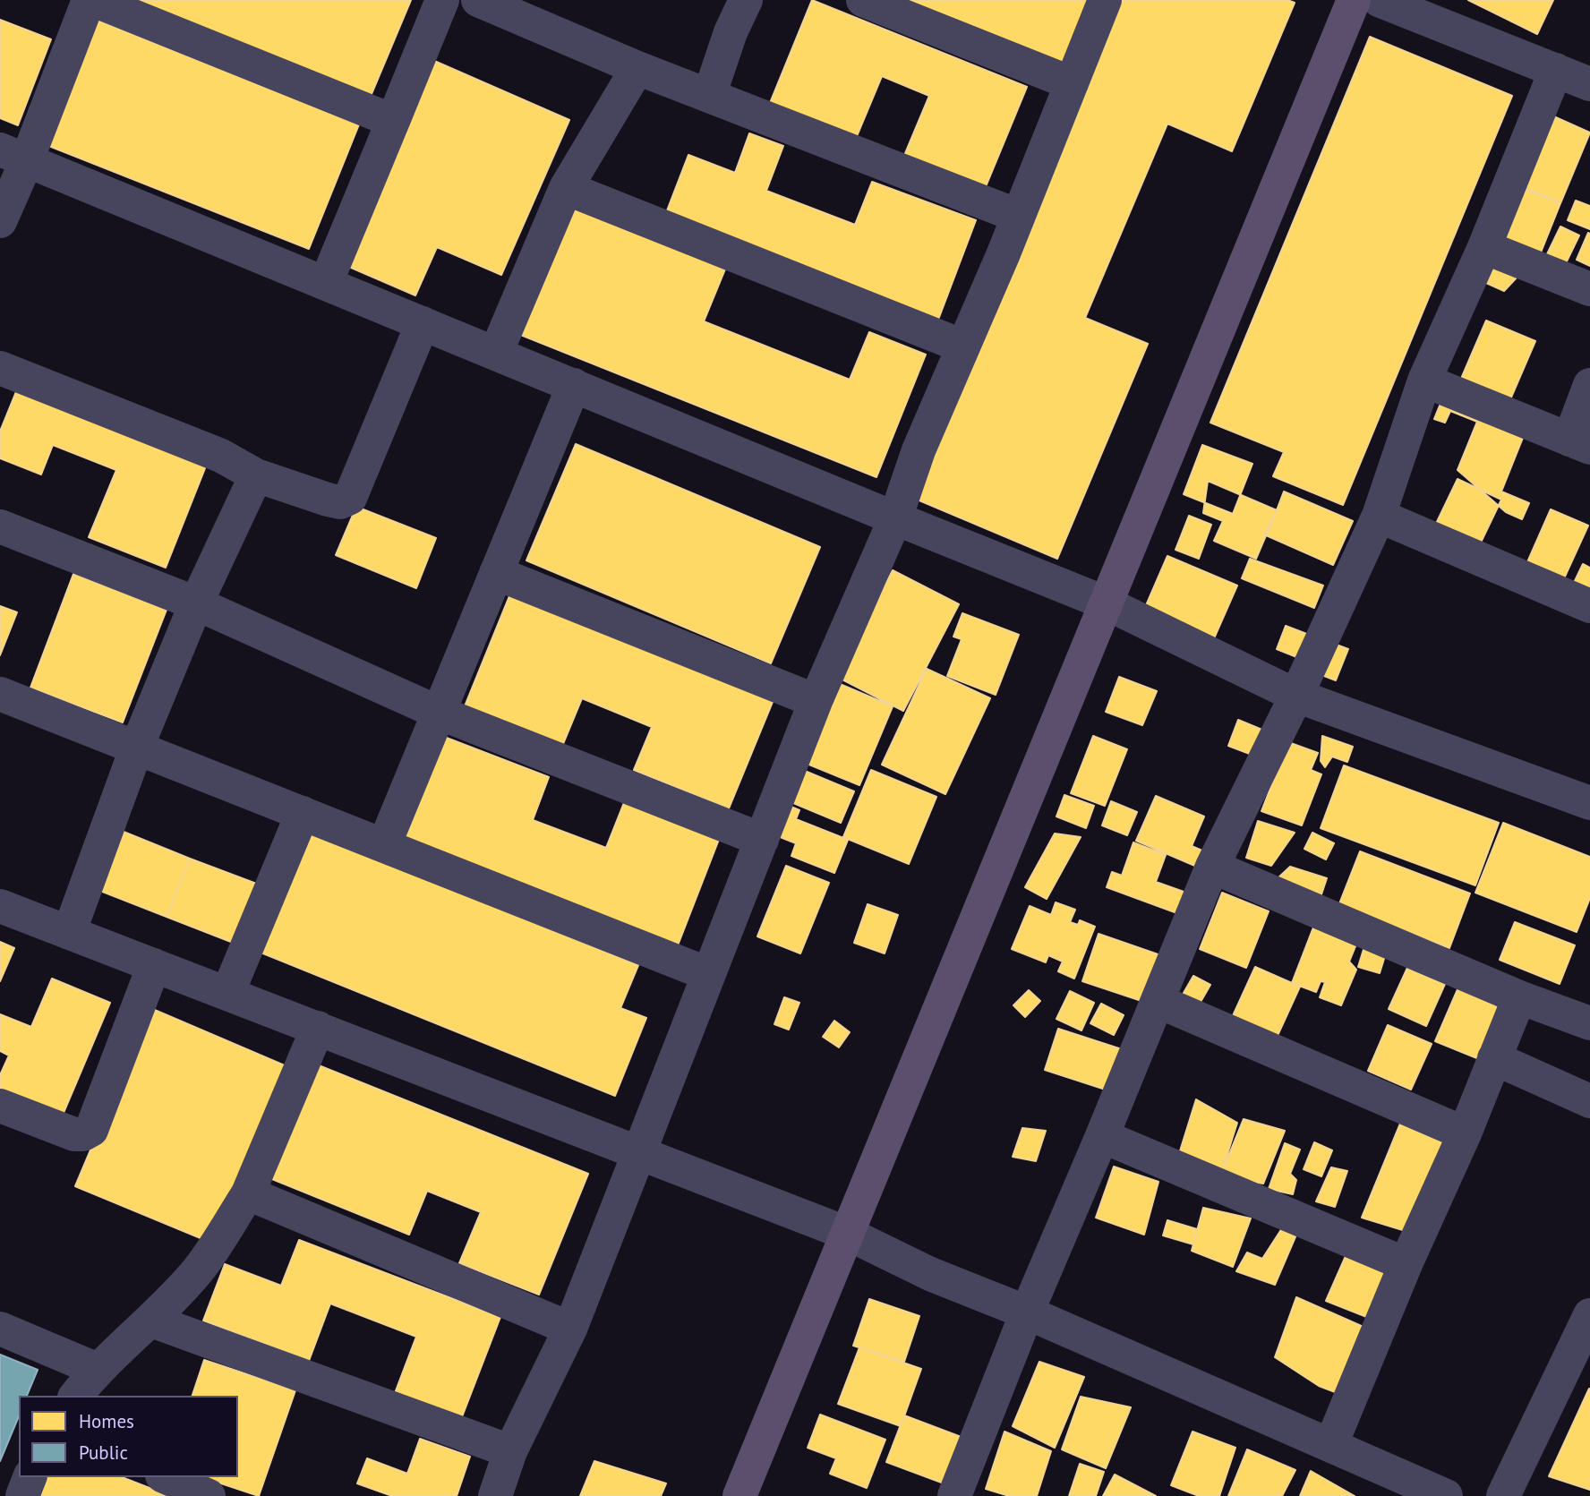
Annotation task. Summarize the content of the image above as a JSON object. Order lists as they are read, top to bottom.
{
  "legend": ["Homes", "Public"]
}
